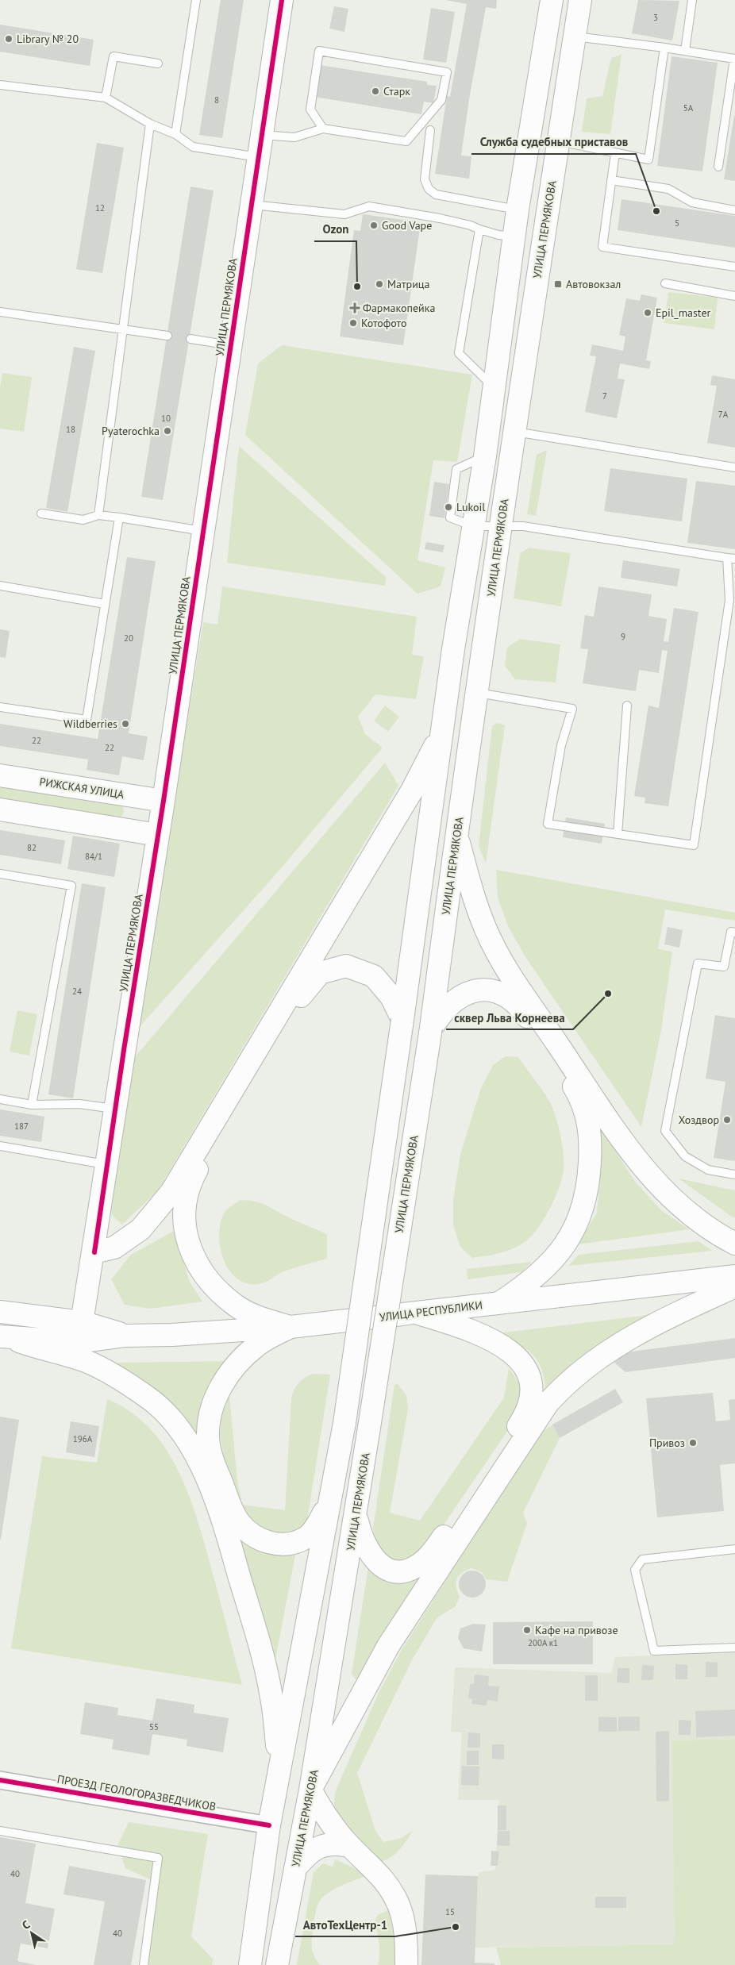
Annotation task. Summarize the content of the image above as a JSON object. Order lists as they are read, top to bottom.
{
  "streets": {
    "main road": ["УЛИЦА ПЕРМЯКОВА", "РИЖСКАЯ УЛИЦА", "УЛИЦА РЕСПУБЛИКИ"],
    "street": ["ПРОЕЗД ГЕОЛОГОРАЗВЕДЧИКОВ"]
  },
  "crossings": [
    ["УЛИЦА ПЕРМЯКОВА", "РИЖСКАЯ УЛИЦА"],
    ["УЛИЦА ПЕРМЯКОВА", "УЛИЦА РЕСПУБЛИКИ"]
  ],
  "places": {
    "other": [
      "Library № 20",
      "Старк",
      "Служба судебных приставов",
      "Good Vape",
      "Матрица",
      "Ozon",
      "Epil_master",
      "Котофото",
      "Pyaterochka",
      "Lukoil",
      "Wildberries",
      "сквер Льва Корнеева",
      "Хоздвор",
      "Привоз",
      "Кафе на привозе",
      "АвтоТехЦентр-1"
    ],
    "transit": ["Автовокзал"],
    "health": ["Фармакопейка"]
  },
  "house_numbers": [
    "3",
    "8",
    "5А",
    "12",
    "5",
    "7",
    "7А",
    "10",
    "18",
    "9",
    "20",
    "22",
    "22",
    "82",
    "84/1",
    "24",
    "187",
    "196А",
    "200А к1",
    "55",
    "40",
    "15",
    "40"
  ],
  "north": "top left"
}
